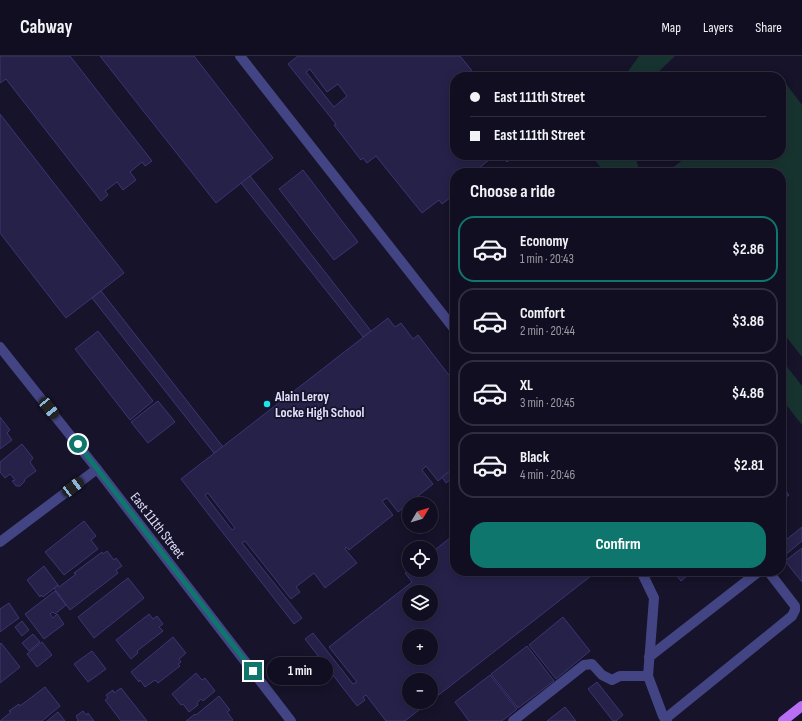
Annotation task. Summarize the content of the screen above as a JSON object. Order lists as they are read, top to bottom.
{
  "streets": {
    "street": ["East 111th Street"]
  },
  "places": ["Alain Leroy Locke High School"],
  "north": "top right",
  "page": {
    "header": "Cabway",
    "nav": ["Map", "Layers", "Share"],
    "banner": ["East 111th Street", "East 111th Street"],
    "heading": "Choose a ride",
    "list": [
      {
        "name": "Economy",
        "note": "1 min · 20:43",
        "value": "$2.86"
      },
      {
        "name": "Comfort",
        "note": "2 min · 20:44",
        "value": "$3.86"
      },
      {
        "name": "XL",
        "note": "3 min · 20:45",
        "value": "$4.86"
      },
      {
        "name": "Black",
        "note": "4 min · 20:46",
        "value": "$2.81"
      }
    ],
    "map_buttons": ["+", "−"],
    "buttons": "Confirm",
    "bubble": "1 min"
  }
}
